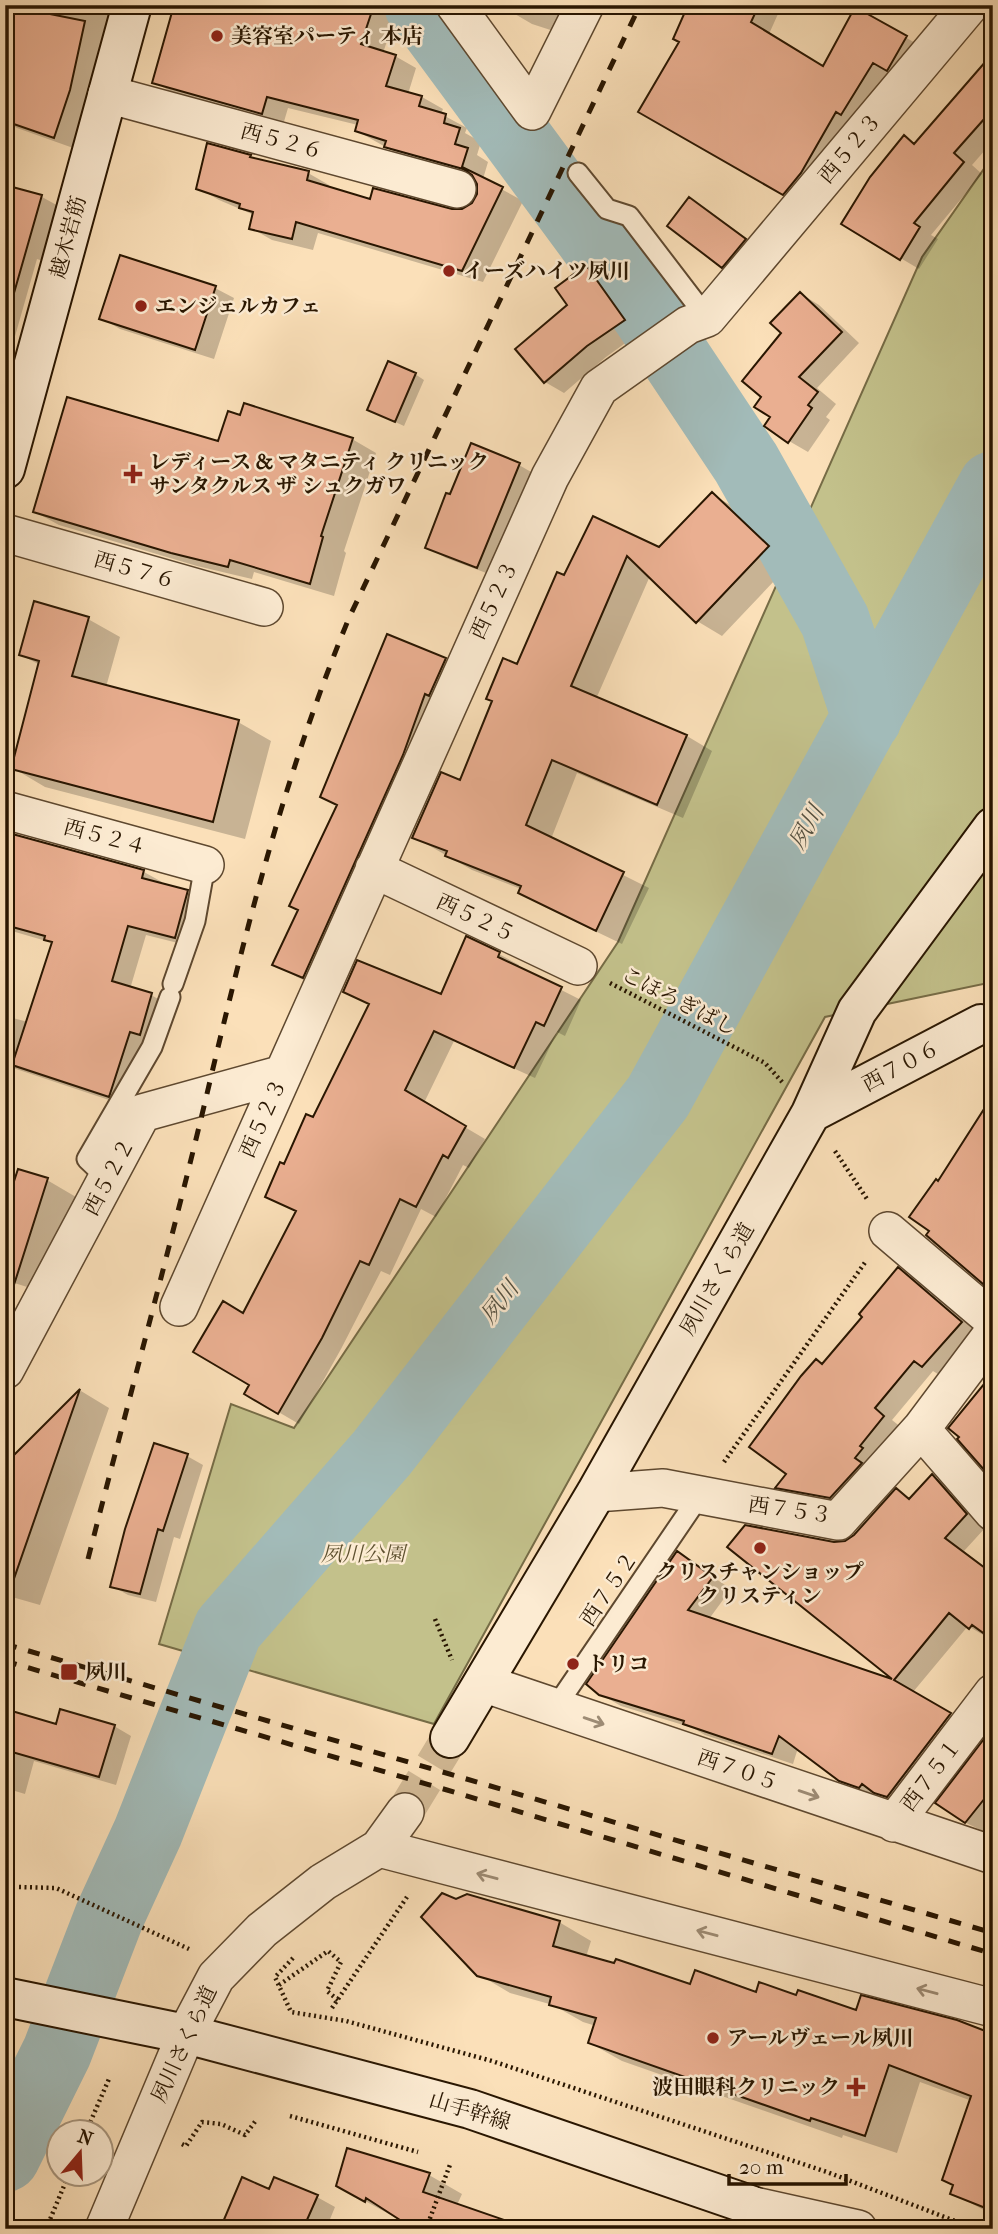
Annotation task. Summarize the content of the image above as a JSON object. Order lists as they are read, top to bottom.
{
  "streets": {
    "street": [
      "西５２６",
      "西５２３",
      "越木岩筋",
      "西５７６",
      "西５２４",
      "西５２５",
      "西７０６",
      "西５２２",
      "夙川さくら道",
      "西７５３",
      "西７０５",
      "西７５１",
      "山手幹線"
    ],
    "lane": ["西７５２"],
    "path": ["こほろぎばし"]
  },
  "crossings": [
    ["西５２６", "越木岩筋"],
    ["西５２３", "西５２５"],
    ["西５２３", "西５２２"],
    ["西５２５", "こほろぎばし"],
    ["西７０６", "夙川さくら道"],
    ["夙川さくら道", "西７５３"],
    ["夙川さくら道", "西７０５"],
    ["夙川さくら道", "山手幹線"],
    ["西７５３", "西７５２"],
    ["西７５２", "西７０５"],
    ["西７０５", "西７５１"]
  ],
  "water": ["夙川"],
  "parks": ["夙川公園"],
  "places": {
    "other": [
      "美容室パーティ 本店",
      "イーズハイツ夙川",
      "エンジェルカフェ",
      "クリスチャンショップ クリスティン",
      "トリコ",
      "アールヴェール夙川"
    ],
    "health": ["レディース & マタニティ クリニック サンタクルス ザ シュクガワ", "波田眼科クリニック"],
    "transit": ["夙川"]
  },
  "scale_bar": "20 m",
  "north": "top"
}
